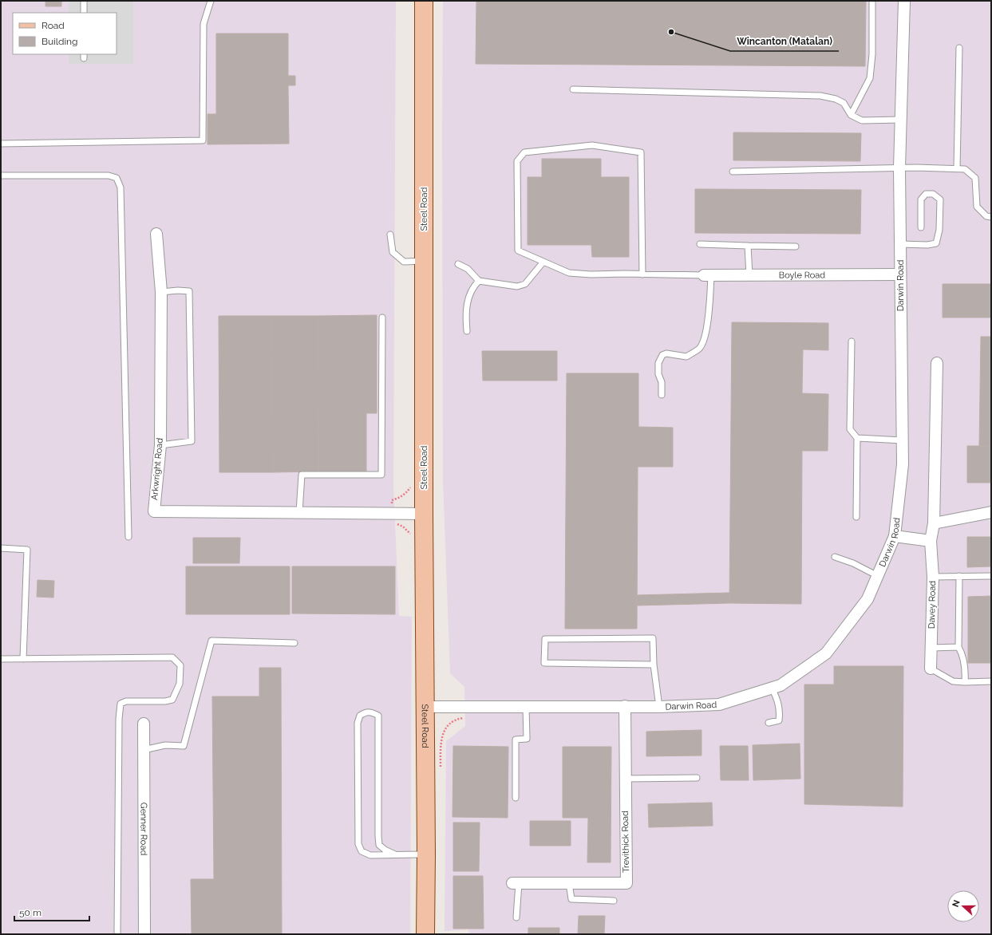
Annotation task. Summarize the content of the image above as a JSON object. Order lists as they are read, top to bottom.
{
  "streets": {
    "main road": ["Steel Road"],
    "street": [
      "Boyle Road",
      "Darwin Road",
      "Arkwright Road",
      "Davey Road",
      "Genner Road",
      "Trevithick Road"
    ]
  },
  "crossings": [
    ["Steel Road", "Darwin Road"],
    ["Steel Road", "Arkwright Road"],
    ["Boyle Road", "Darwin Road"],
    ["Darwin Road", "Trevithick Road"]
  ],
  "places": ["Wincanton (Matalan)"],
  "legend": ["Road", "Building"],
  "scale_bar": "50 m",
  "north": "left"
}
